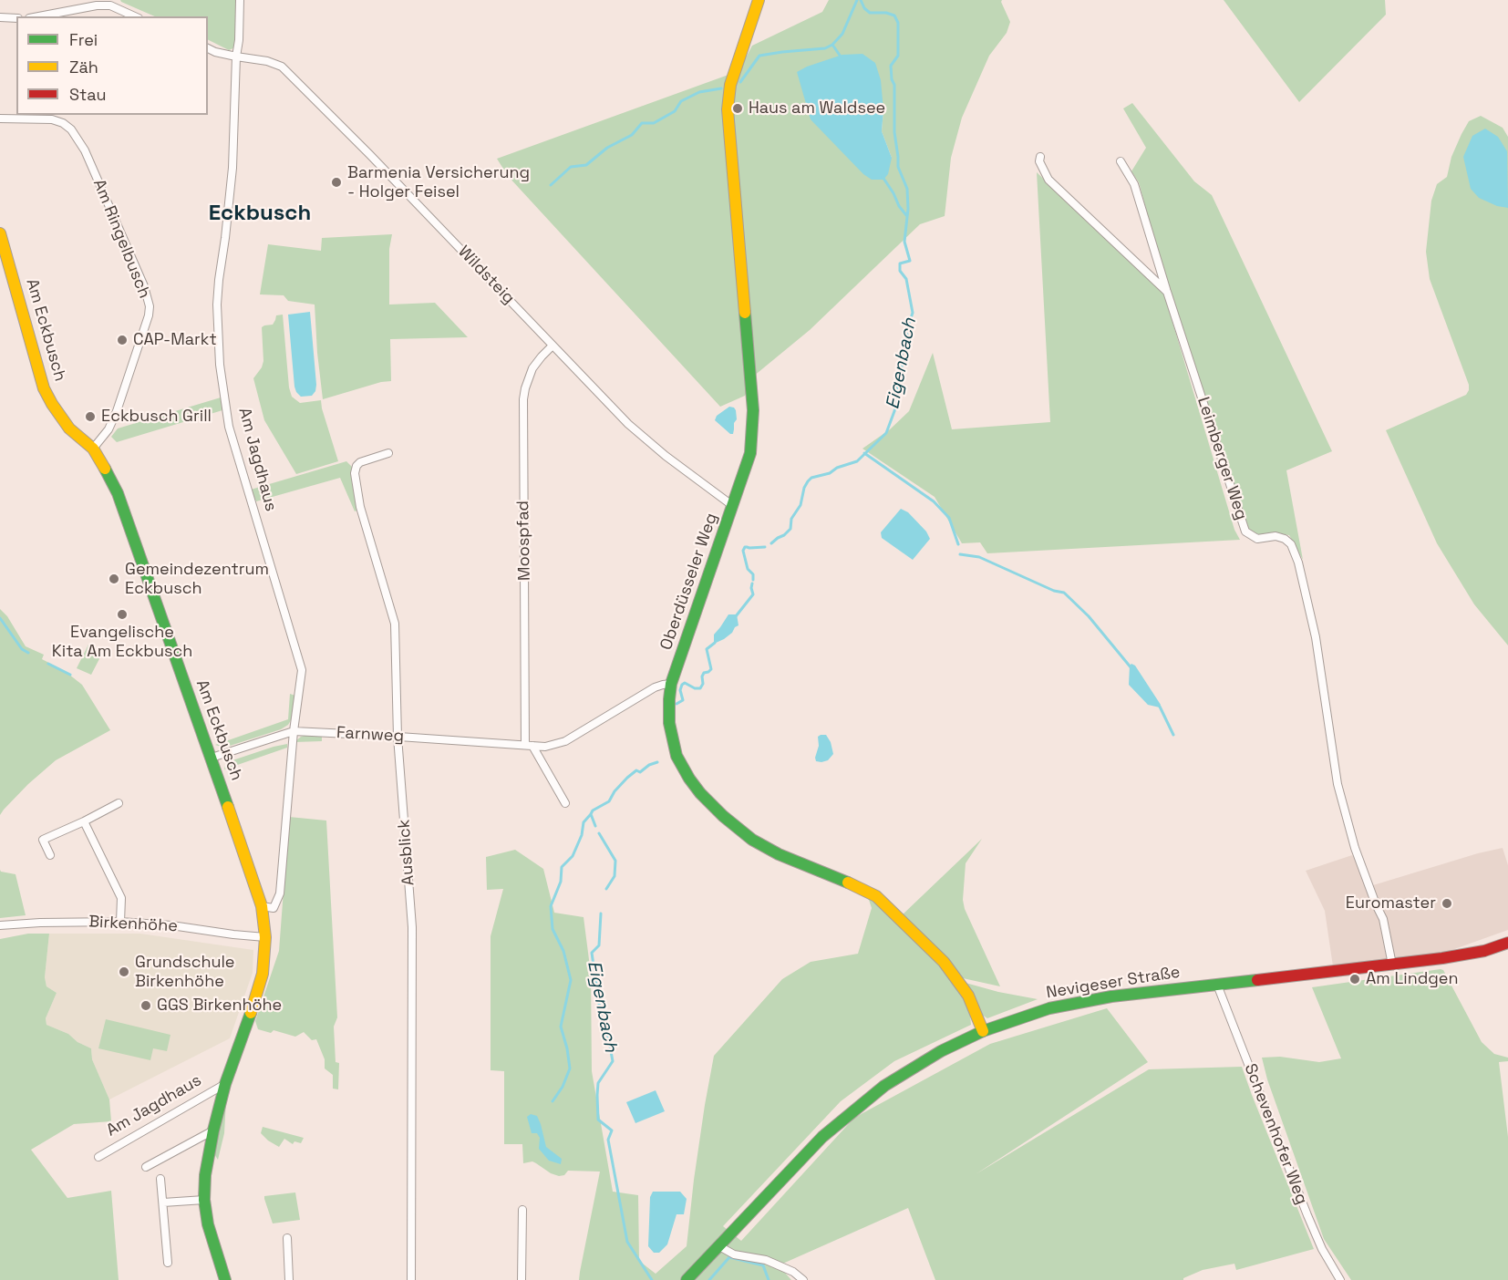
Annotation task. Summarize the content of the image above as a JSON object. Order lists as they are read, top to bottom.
{
  "streets": {
    "street": [
      "Am Ringelbusch",
      "Wildsteig",
      "Am Eckbusch",
      "Leimberger Weg",
      "Am Jagdhaus",
      "Moospfad",
      "Oberdüsseler Weg",
      "Farnweg",
      "Ausblick",
      "Birkenhöhe",
      "Nevigeser Straße",
      "Schevenhofer Weg"
    ]
  },
  "crossings": [
    ["Am Ringelbusch", "Am Eckbusch"],
    ["Wildsteig", "Am Jagdhaus"],
    ["Wildsteig", "Moospfad"],
    ["Wildsteig", "Oberdüsseler Weg"],
    ["Am Eckbusch", "Am Jagdhaus"],
    ["Am Eckbusch", "Farnweg"],
    ["Leimberger Weg", "Nevigeser Straße"],
    ["Am Jagdhaus", "Farnweg"],
    ["Am Jagdhaus", "Birkenhöhe"],
    ["Moospfad", "Farnweg"],
    ["Oberdüsseler Weg", "Farnweg"],
    ["Oberdüsseler Weg", "Nevigeser Straße"],
    ["Farnweg", "Ausblick"],
    ["Nevigeser Straße", "Schevenhofer Weg"]
  ],
  "districts": ["Eckbusch"],
  "water": ["Eigenbach"],
  "places": [
    "Haus am Waldsee",
    "Barmenia Versicherung - Holger Feisel",
    "CAP-Markt",
    "Eckbusch Grill",
    "Gemeindezentrum Eckbusch",
    "Evangelische Kita Am Eckbusch",
    "Euromaster",
    "Grundschule Birkenhöhe",
    "Am Lindgen",
    "GGS Birkenhöhe"
  ],
  "legend": ["Frei", "Zäh", "Stau"]
}
